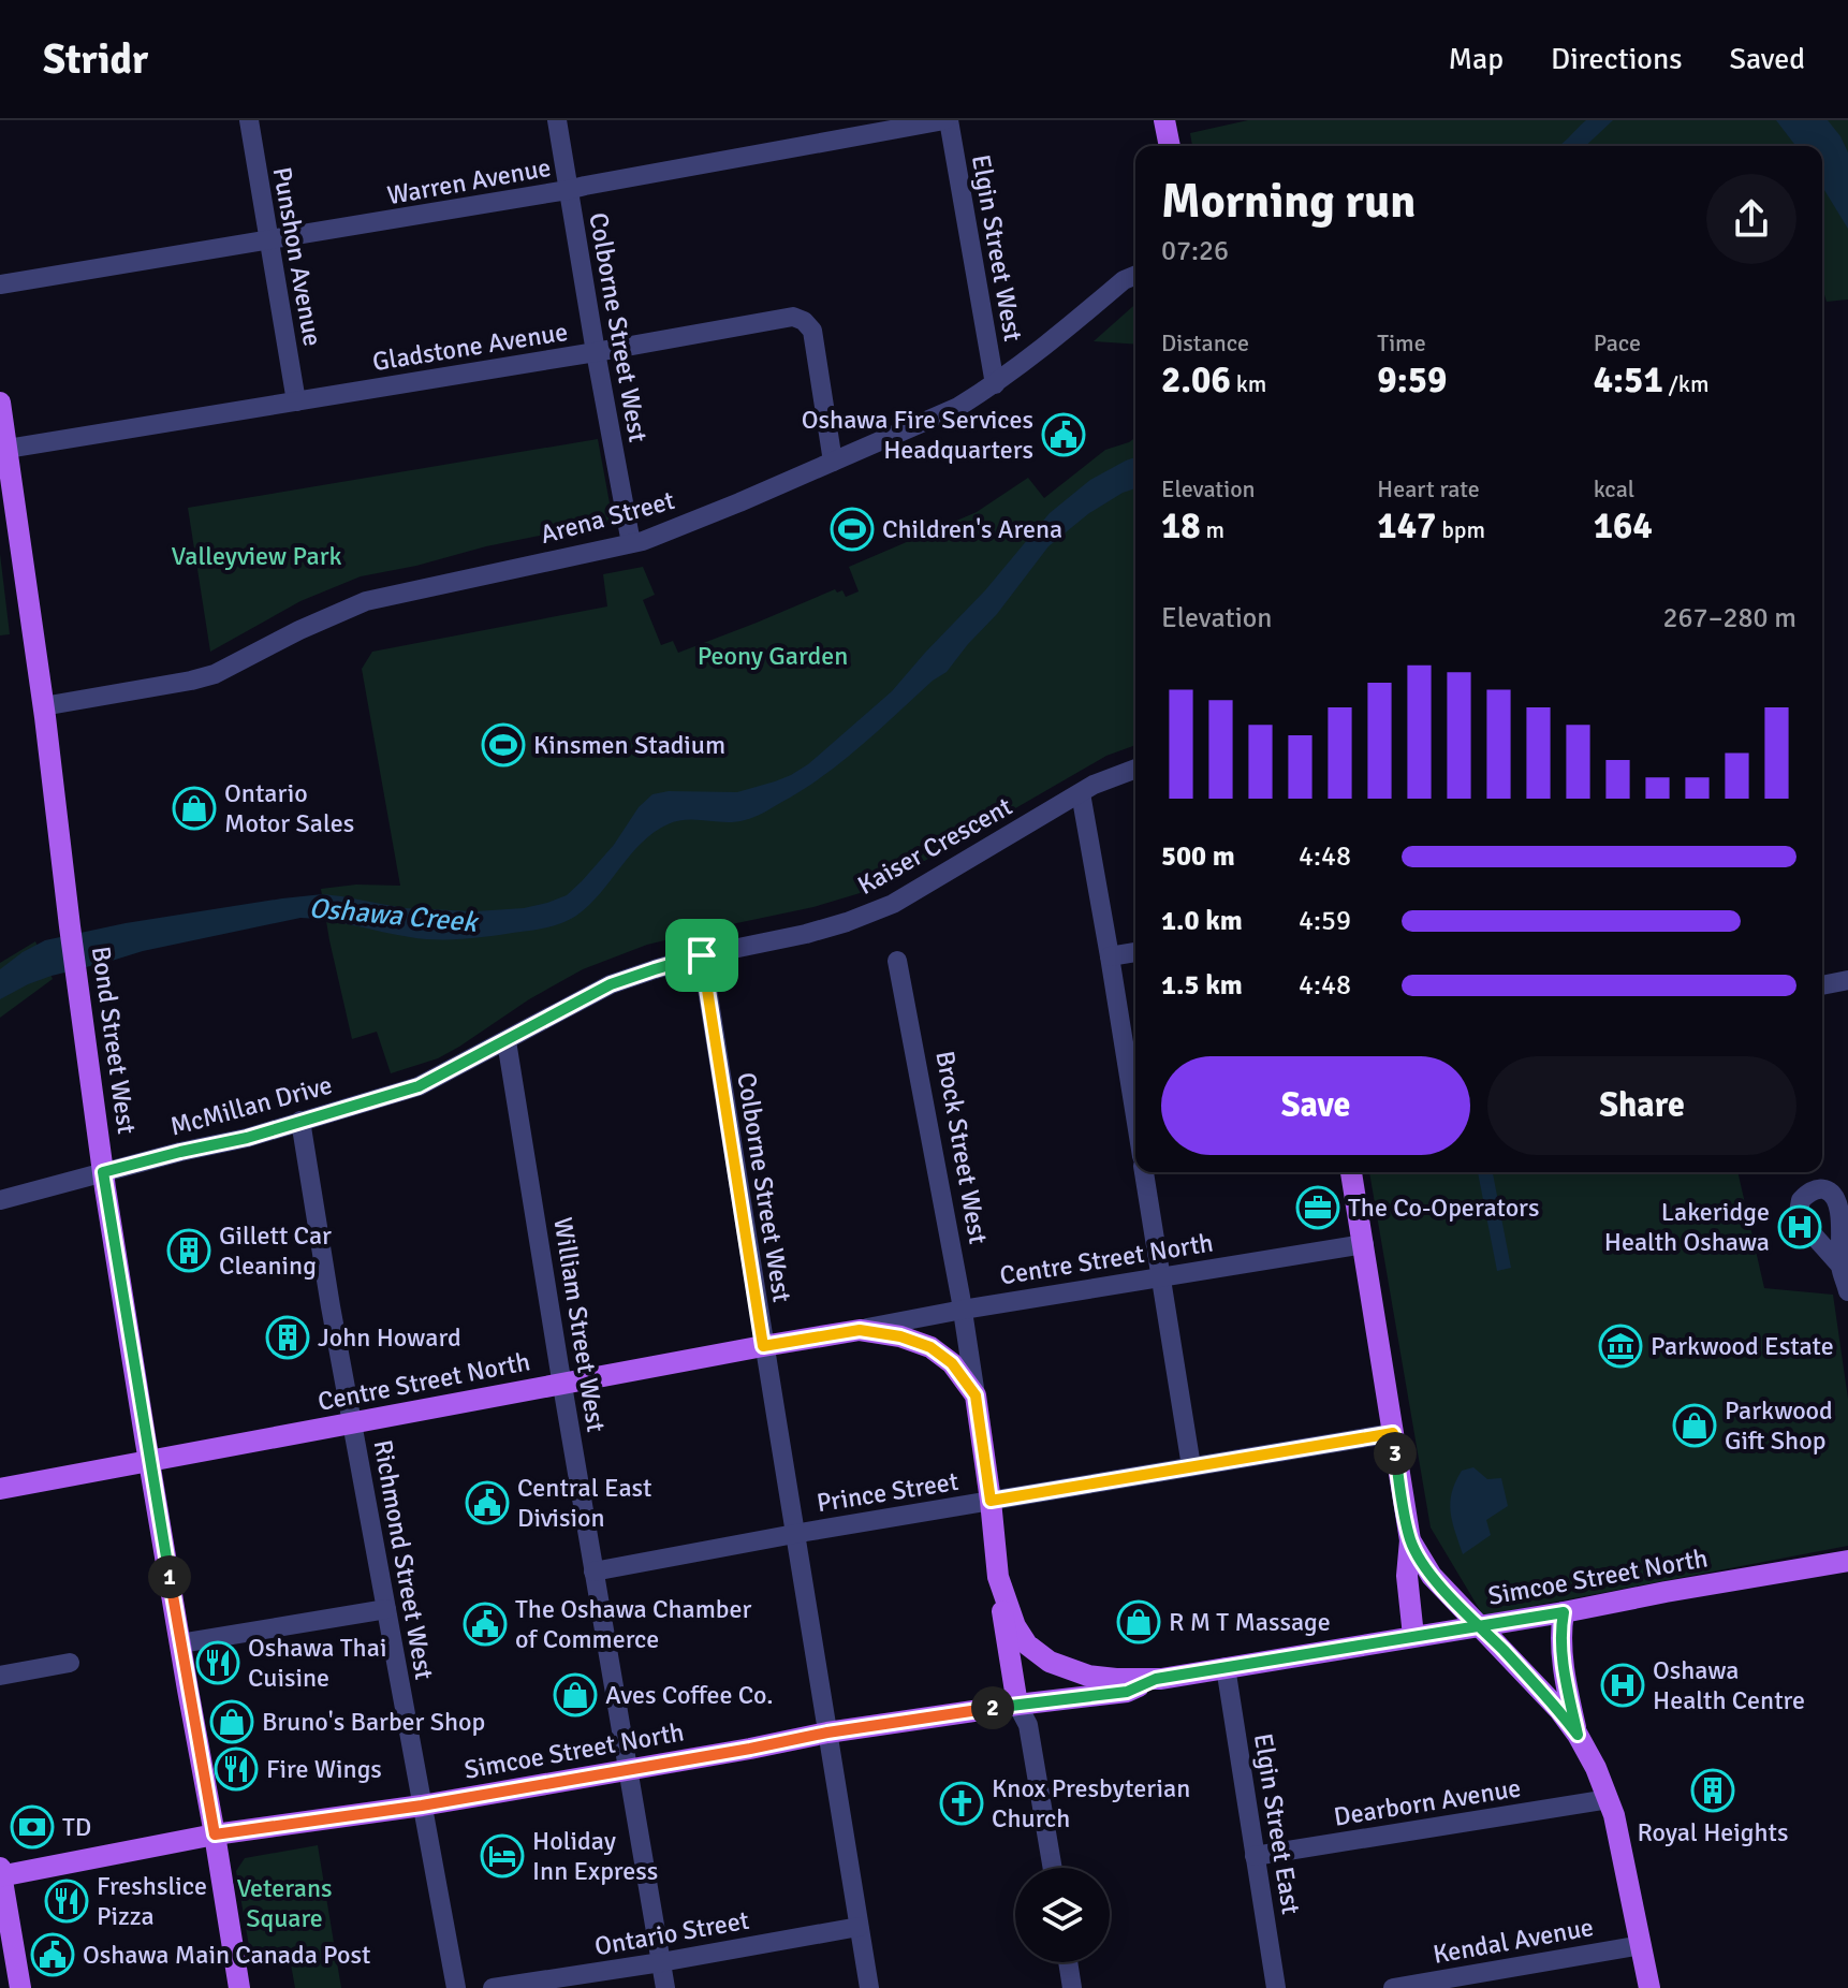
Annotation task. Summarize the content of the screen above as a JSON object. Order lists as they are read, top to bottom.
{
  "streets": {
    "main road": [
      "Bond Street West",
      "Brock Street West",
      "Centre Street North",
      "Simcoe Street North"
    ],
    "street": [
      "Warren Avenue",
      "Elgin Street West",
      "Punshon Avenue",
      "Colborne Street West",
      "Gladstone Avenue",
      "Arena Street",
      "Kaiser Crescent",
      "McMillan Drive",
      "William Street West",
      "Prince Street",
      "Richmond Street West",
      "Dearborn Avenue",
      "Elgin Street East",
      "Ontario Street",
      "Kendal Avenue"
    ]
  },
  "crossings": [
    ["Warren Avenue", "Elgin Street West"],
    ["Warren Avenue", "Punshon Avenue"],
    ["Warren Avenue", "Colborne Street West"],
    ["Elgin Street West", "Arena Street"],
    ["Punshon Avenue", "Gladstone Avenue"],
    ["Colborne Street West", "Gladstone Avenue"],
    ["Colborne Street West", "Arena Street"],
    ["Colborne Street West", "Kaiser Crescent"],
    ["Colborne Street West", "Centre Street North"],
    ["Colborne Street West", "Prince Street"],
    ["Colborne Street West", "Simcoe Street North"],
    ["Colborne Street West", "Ontario Street"],
    ["Gladstone Avenue", "Arena Street"],
    ["Gladstone Avenue", "Bond Street West"],
    ["Arena Street", "Bond Street West"],
    ["Kaiser Crescent", "McMillan Drive"],
    ["Kaiser Crescent", "William Street West"],
    ["Bond Street West", "McMillan Drive"],
    ["Bond Street West", "Centre Street North"],
    ["Bond Street West", "Simcoe Street North"],
    ["McMillan Drive", "William Street West"],
    ["McMillan Drive", "Richmond Street West"],
    ["Brock Street West", "Centre Street North"],
    ["Brock Street West", "Prince Street"],
    ["Brock Street West", "Simcoe Street North"],
    ["Centre Street North", "William Street West"],
    ["Centre Street North", "Richmond Street West"],
    ["William Street West", "Prince Street"],
    ["William Street West", "Simcoe Street North"],
    ["William Street West", "Ontario Street"],
    ["Richmond Street West", "Simcoe Street North"],
    ["Simcoe Street North", "Elgin Street East"],
    ["Dearborn Avenue", "Elgin Street East"]
  ],
  "water": ["Oshawa Creek"],
  "parks": ["Valleyview Park", "Peony Garden", "Veterans Square"],
  "places": {
    "public building": [
      "Oshawa Fire Services Headquarters",
      "Central East Division",
      "The Oshawa Chamber of Commerce",
      "Oshawa Main Canada Post"
    ],
    "sports": ["Children's Arena", "Kinsmen Stadium"],
    "shop": [
      "Ontario Motor Sales",
      "Parkwood Gift Shop",
      "R M T Massage",
      "Aves Coffee Co.",
      "Bruno's Barber Shop"
    ],
    "office": ["The Co-Operators"],
    "hospital": ["Lakeridge Health Oshawa", "Oshawa Health Centre"],
    "building": ["Gillett Car Cleaning", "John Howard", "Royal Heights"],
    "museum": ["Parkwood Estate"],
    "restaurant": ["Oshawa Thai Cuisine", "Fire Wings", "Freshslice Pizza"],
    "church": ["Knox Presbyterian Church"],
    "bank": ["TD"],
    "hotel": ["Holiday Inn Express"]
  },
  "page": {
    "header": "Stridr",
    "nav": ["Map", "Directions", "Saved"],
    "heading": ["Morning run", "07:26"],
    "stats": [
      ["Distance", "2.06 km"],
      ["Time", "9:59"],
      ["Pace", "4:51 /km"],
      ["Elevation", "18 m"],
      ["Heart rate", "147 bpm"],
      ["kcal", "164"]
    ],
    "chart": ["Elevation", "267–280 m"],
    "list": [
      {
        "name": "500 m",
        "note": "4:48"
      },
      {
        "name": "1.0 km",
        "note": "4:59"
      },
      {
        "name": "1.5 km",
        "note": "4:48"
      }
    ],
    "buttons": ["Save", "Share"],
    "pins": ["3", "1", "2"]
  }
}
